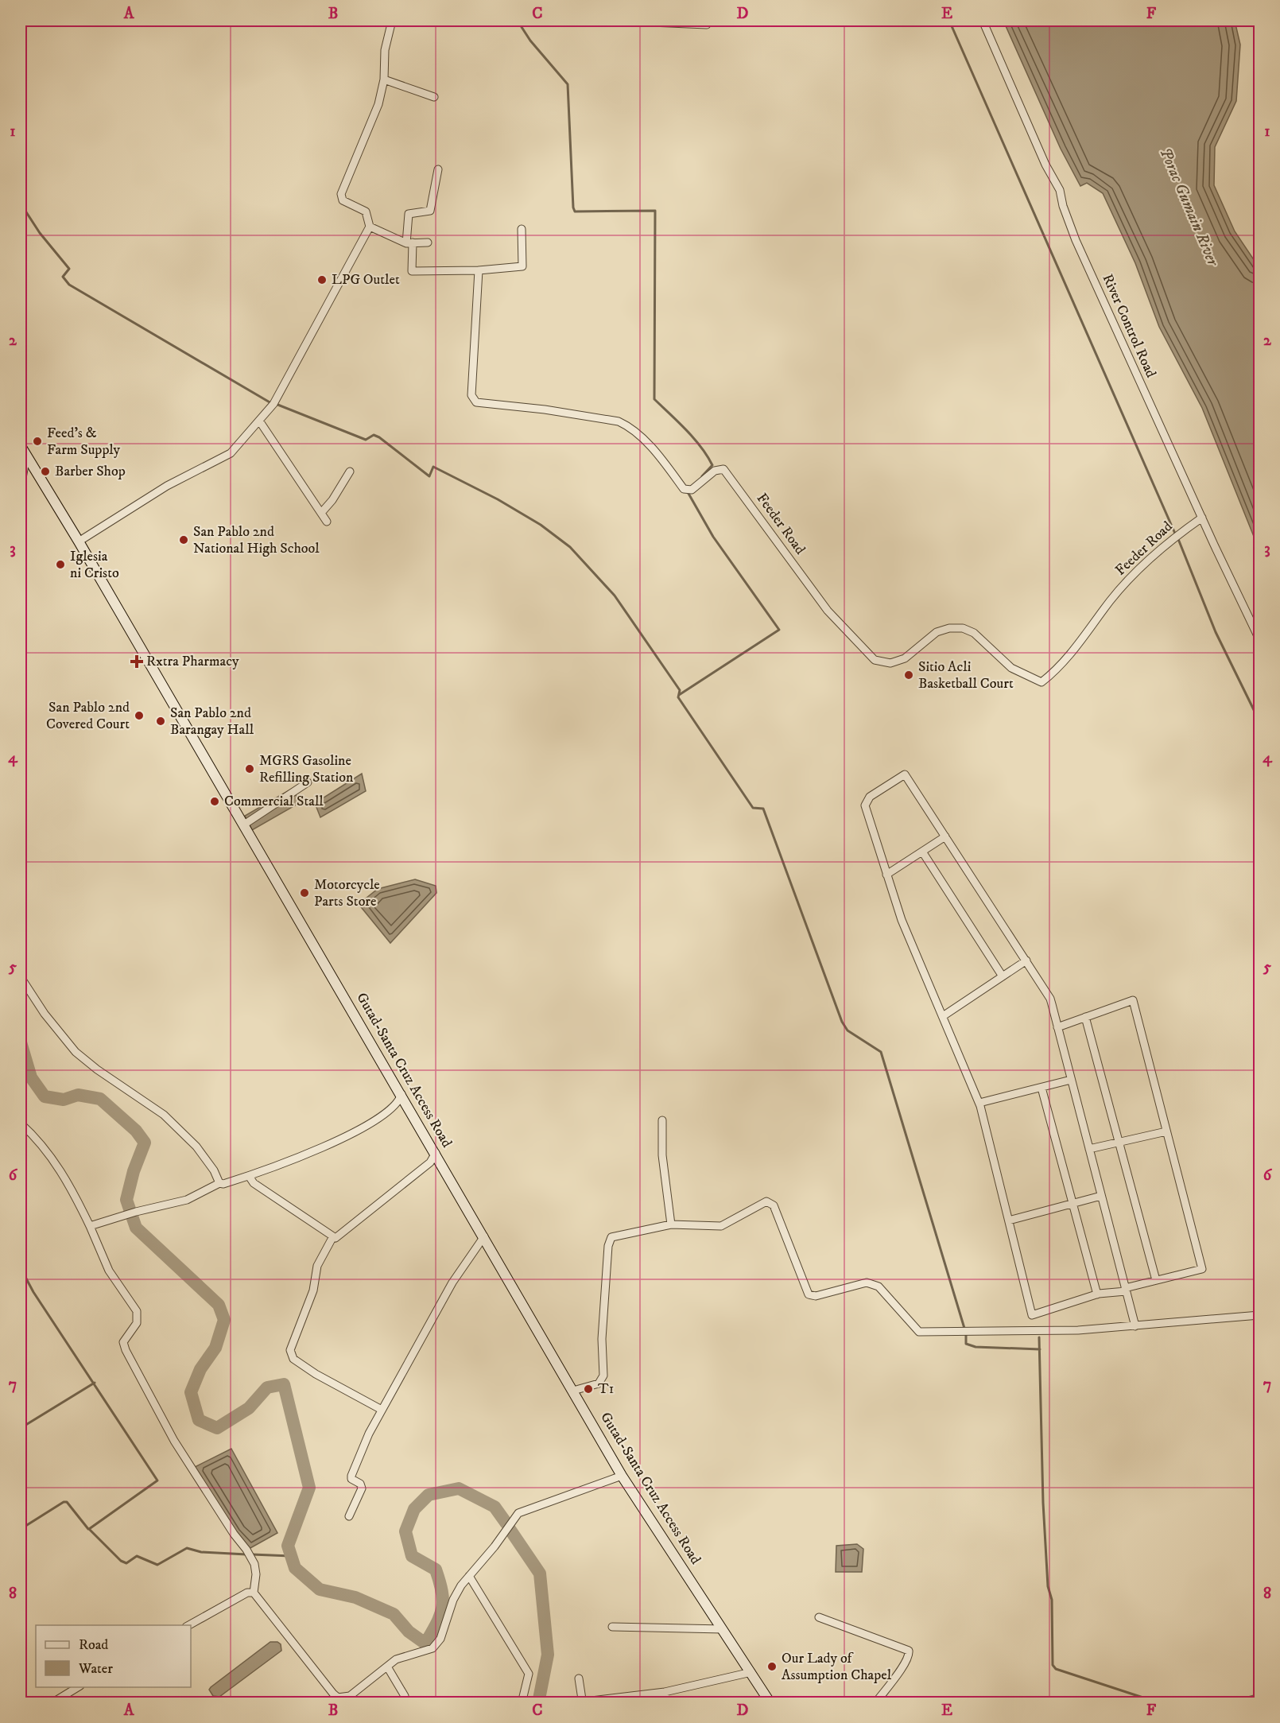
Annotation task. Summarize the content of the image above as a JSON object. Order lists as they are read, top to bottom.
{
  "streets": {
    "main road": ["Gutad-Santa Cruz Access Road"],
    "street": ["River Control Road", "Feeder Road"]
  },
  "crossings": [
    ["River Control Road", "Feeder Road"]
  ],
  "water": ["Porac Gumain River"],
  "places": {
    "other": [
      "LPG Outlet",
      "Feed's & Farm Supply",
      "Barber Shop",
      "San Pablo 2nd National High School",
      "Iglesia ni Cristo",
      "Sitio Acli Basketball Court",
      "San Pablo 2nd Covered Court",
      "San Pablo 2nd Barangay Hall",
      "MGRS Gasoline Refilling Station",
      "Commercial Stall",
      "Motorcycle Parts Store",
      "T1",
      "Our Lady of Assumption Chapel"
    ],
    "health": ["Rxtra Pharmacy"]
  },
  "legend": ["Road", "Water"],
  "grid": {
    "columns": [
      "A",
      "B",
      "C",
      "D",
      "E",
      "F"
    ],
    "rows": [
      "1",
      "2",
      "3",
      "4",
      "5",
      "6",
      "7",
      "8"
    ]
  }
}
